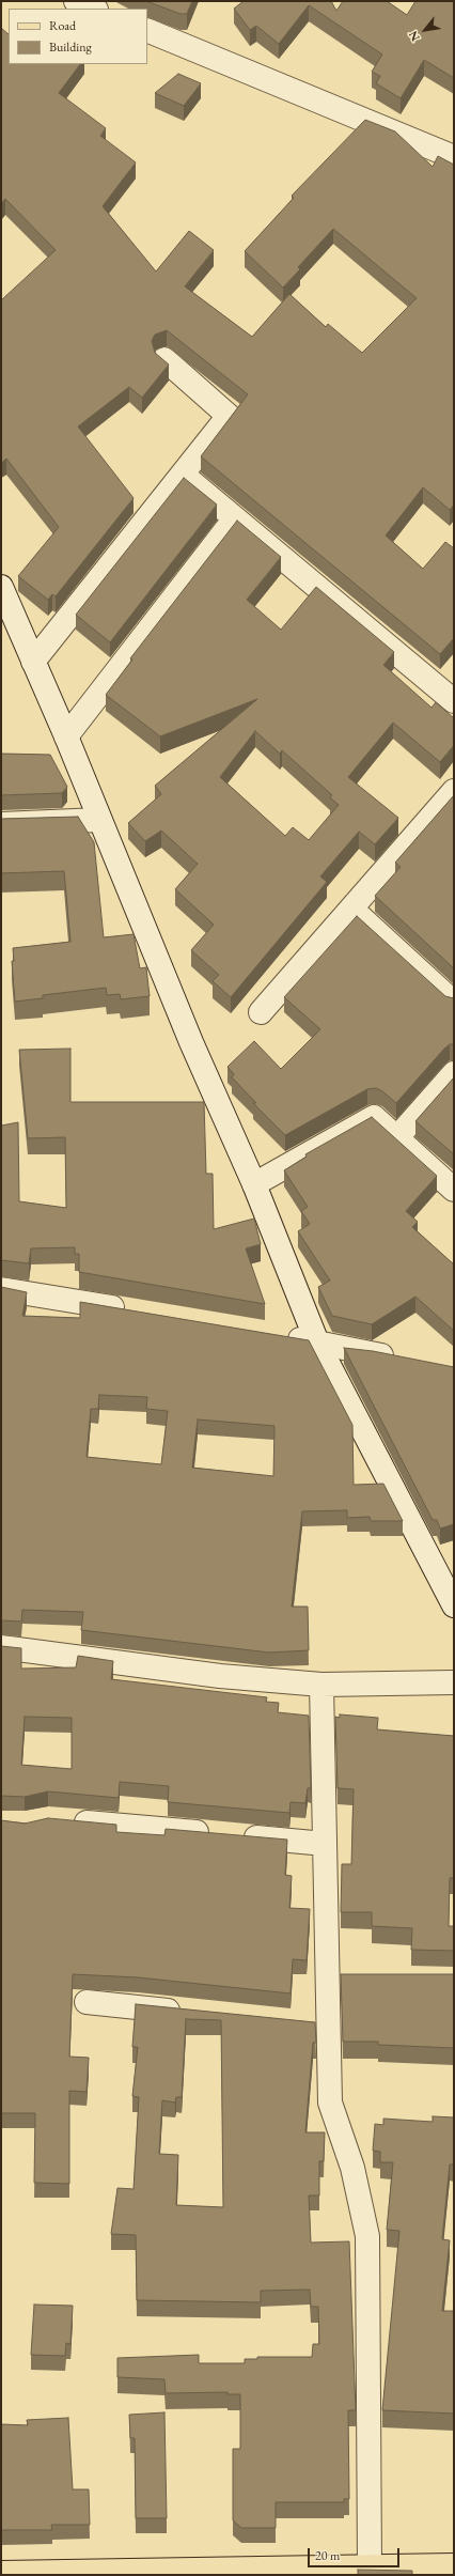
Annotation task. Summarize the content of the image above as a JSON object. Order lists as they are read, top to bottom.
{
  "legend": ["Road", "Building"],
  "scale_bar": "20 m",
  "north": "bottom left"
}
